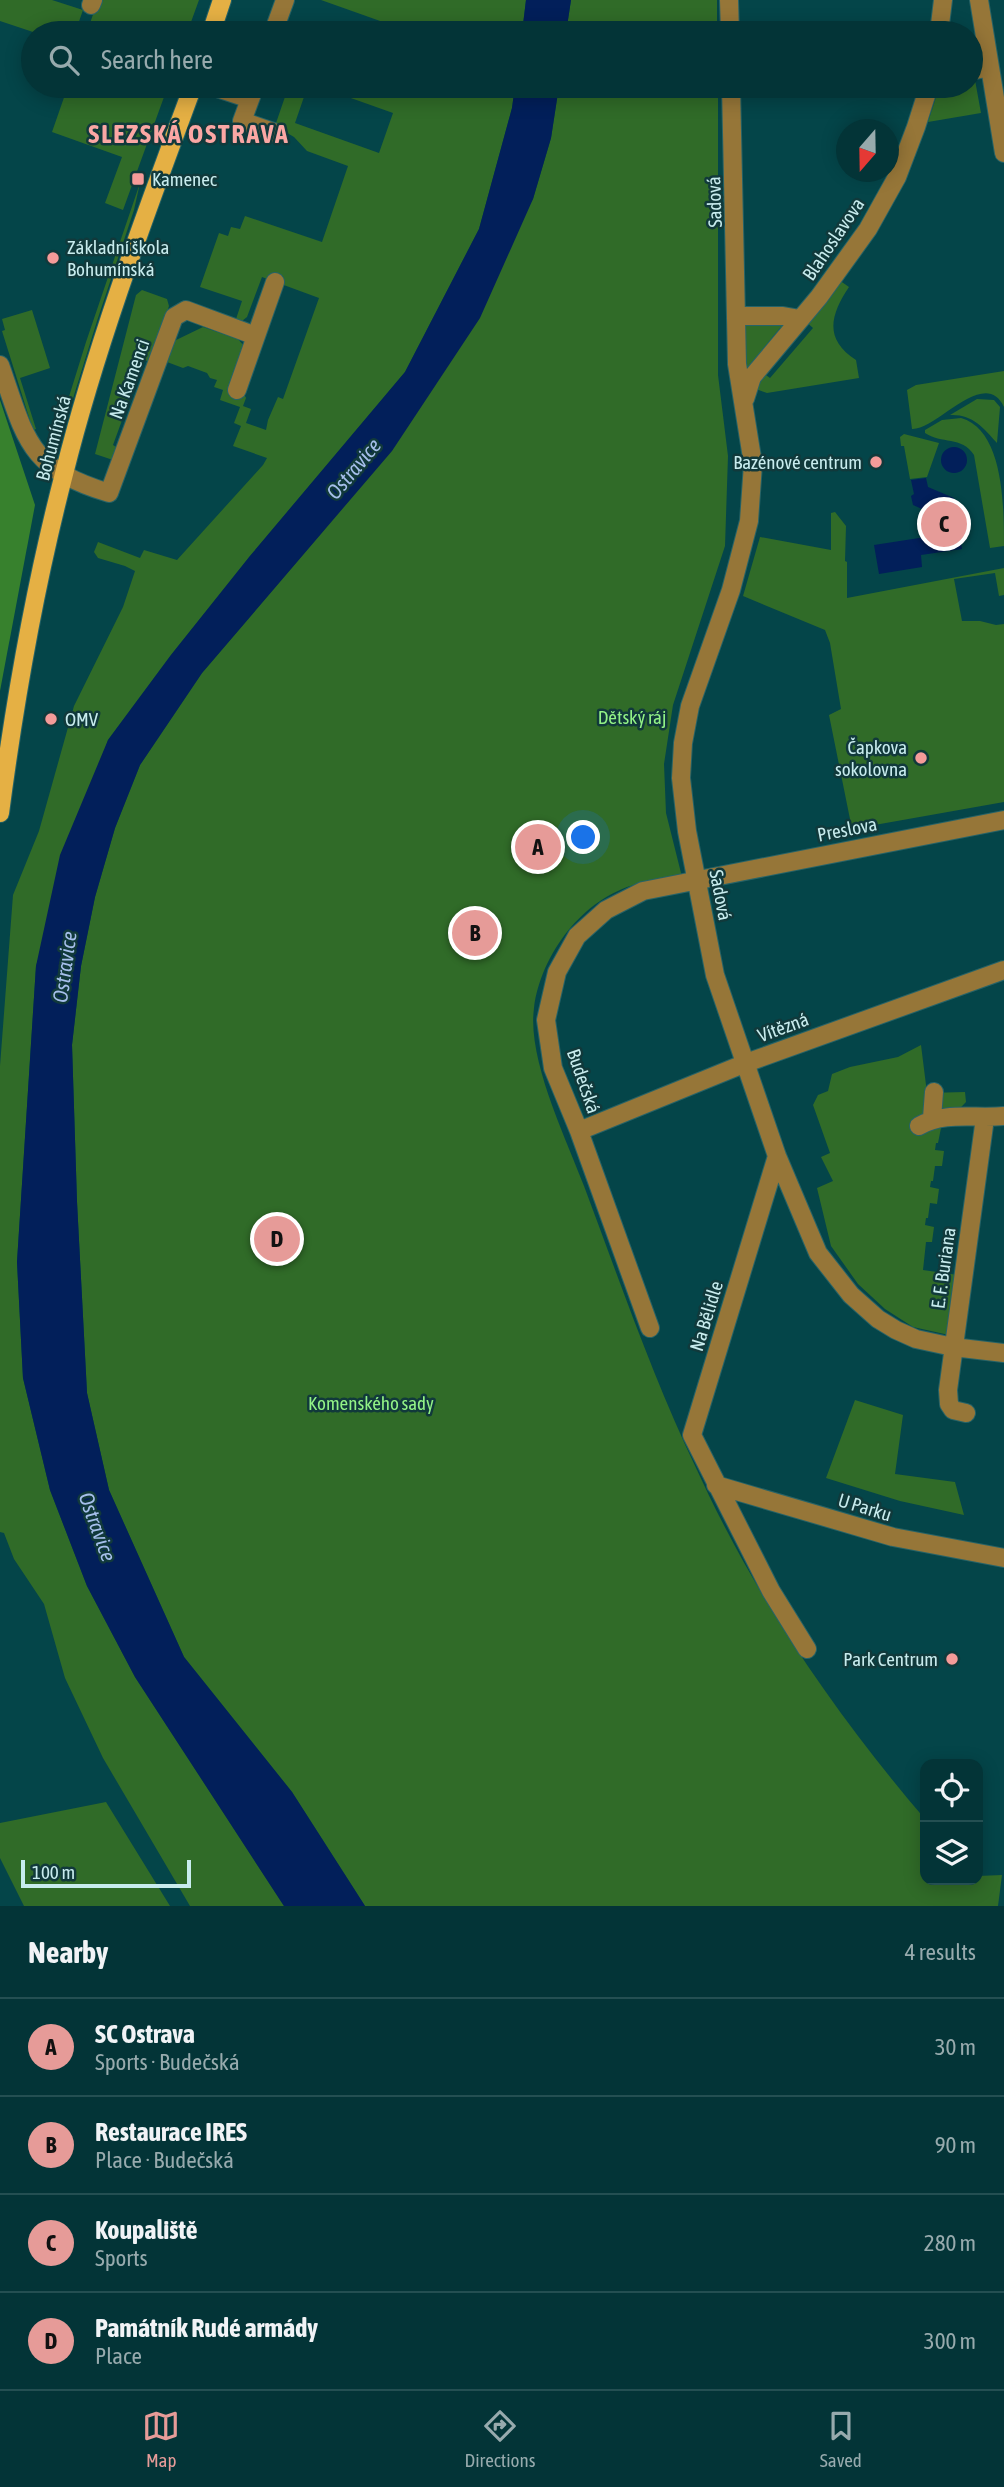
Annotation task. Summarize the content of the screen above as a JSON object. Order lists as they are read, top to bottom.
{
  "streets": {
    "main road": ["Bohumínská"],
    "street": [
      "Sadová",
      "Blahoslavova",
      "Na Kamenci",
      "Preslova",
      "Vítězná",
      "Budečská",
      "E. F. Buriana",
      "Na Bělidle",
      "U Parku"
    ]
  },
  "crossings": [
    ["Sadová", "Blahoslavova"],
    ["Sadová", "Preslova"],
    ["Sadová", "Vítězná"],
    ["Sadová", "Budečská"],
    ["Sadová", "E. F. Buriana"],
    ["Sadová", "Na Bělidle"],
    ["Na Kamenci", "Bohumínská"],
    ["Preslova", "Budečská"],
    ["Vítězná", "Budečská"],
    ["Na Bělidle", "U Parku"]
  ],
  "districts": ["SLEZSKÁ OSTRAVA"],
  "water": ["Ostravice"],
  "parks": ["Dětský ráj", "Komenského sady"],
  "places": {
    "transit": ["Kamenec"],
    "other": [
      "Základní škola Bohumínská",
      "Bazénové centrum",
      "OMV",
      "Čapkova sokolovna",
      "Park Centrum"
    ]
  },
  "scale_bar": "100 m",
  "north": "bottom",
  "page": {
    "search": "Search here",
    "pins": [
      "C",
      "A",
      "B",
      "D"
    ],
    "scale": "100 m",
    "heading": ["Nearby", "4 results"],
    "list": [
      {
        "mark": "A",
        "name": "SC Ostrava",
        "note": "Sports · Budečská",
        "value": "30 m"
      },
      {
        "mark": "B",
        "name": "Restaurace IRES",
        "note": "Place · Budečská",
        "value": "90 m"
      },
      {
        "mark": "C",
        "name": "Koupaliště",
        "note": "Sports",
        "value": "280 m"
      },
      {
        "mark": "D",
        "name": "Památník Rudé armády",
        "note": "Place",
        "value": "300 m"
      }
    ],
    "nav": ["Map", "Directions", "Saved"]
  }
}
